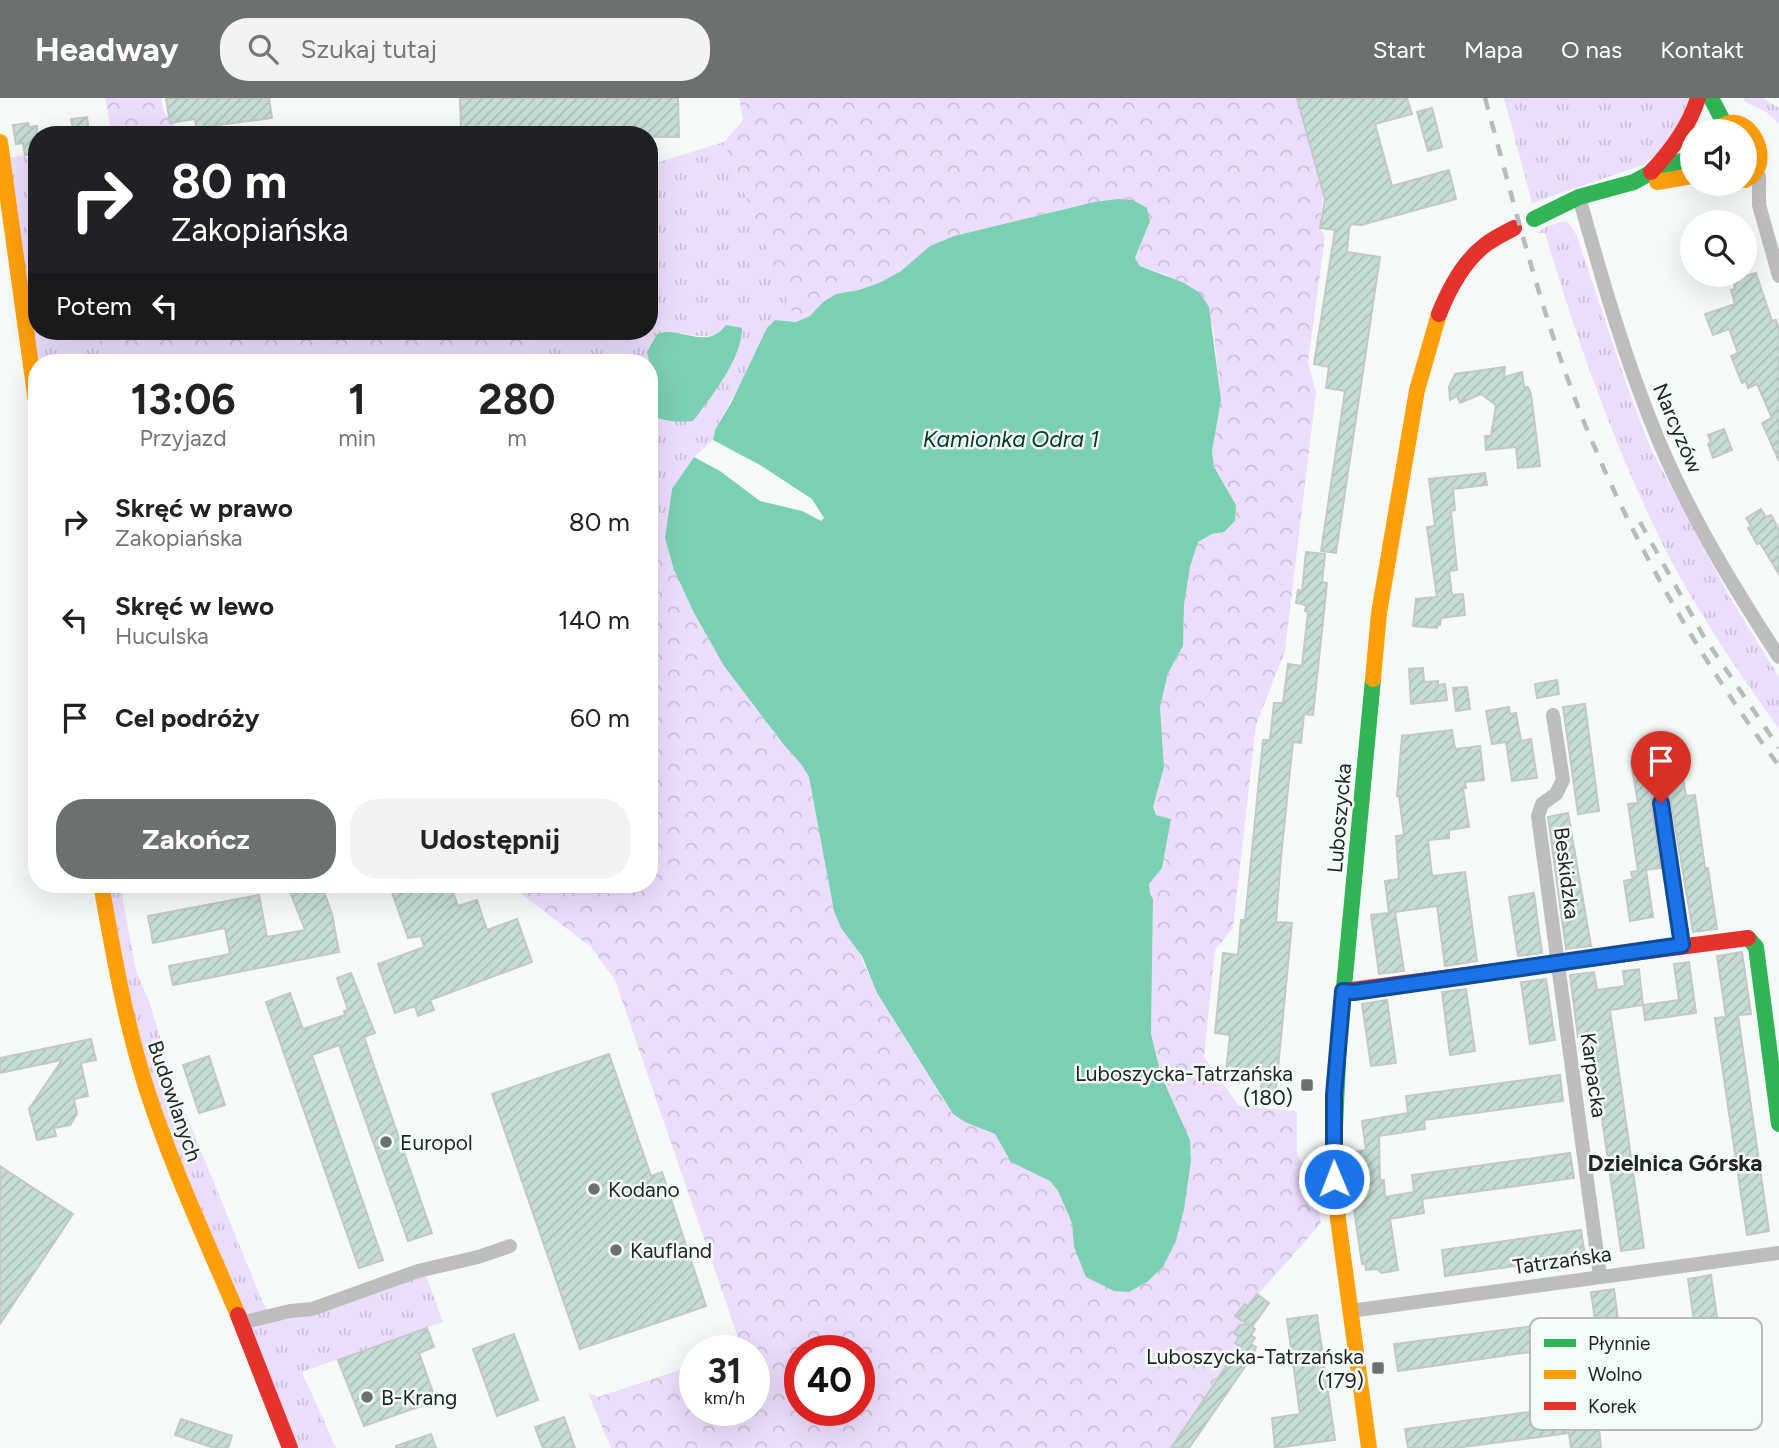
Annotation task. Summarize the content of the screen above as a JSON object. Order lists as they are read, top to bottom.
{
  "streets": {
    "street": [
      "Narcyzów",
      "Luboszycka",
      "Beskidzka",
      "Karpacka",
      "Budowlanych",
      "Tatrzańska"
    ]
  },
  "crossings": [
    ["Luboszycka", "Tatrzańska"],
    ["Beskidzka", "Karpacka"],
    ["Karpacka", "Tatrzańska"]
  ],
  "districts": ["Dzielnica Górska"],
  "water": ["Kamionka Odra 1"],
  "places": {
    "transit": ["Luboszycka-Tatrzańska (180)", "Luboszycka-Tatrzańska (179)"],
    "other": [
      "Europol",
      "Kodano",
      "Kaufland",
      "B-Krang"
    ]
  },
  "legend": ["Płynnie", "Wolno", "Korek"],
  "page": {
    "header": "Headway",
    "search": "Szukaj tutaj",
    "nav": [
      "Start",
      "Mapa",
      "O nas",
      "Kontakt"
    ],
    "turn": ["80 m", "Zakopiańska"],
    "then": "Potem",
    "eta": [
      "13:06",
      "Przyjazd",
      "1",
      "min",
      "280",
      "m"
    ],
    "list": [
      {
        "name": "Skręć w prawo",
        "note": "Zakopiańska",
        "value": "80 m"
      },
      {
        "name": "Skręć w lewo",
        "note": "Huculska",
        "value": "140 m"
      },
      {
        "name": "Cel podróży",
        "value": "60 m"
      }
    ],
    "buttons": ["Zakończ", "Udostępnij"],
    "speed": "31 km/h",
    "limit": "40"
  }
}
